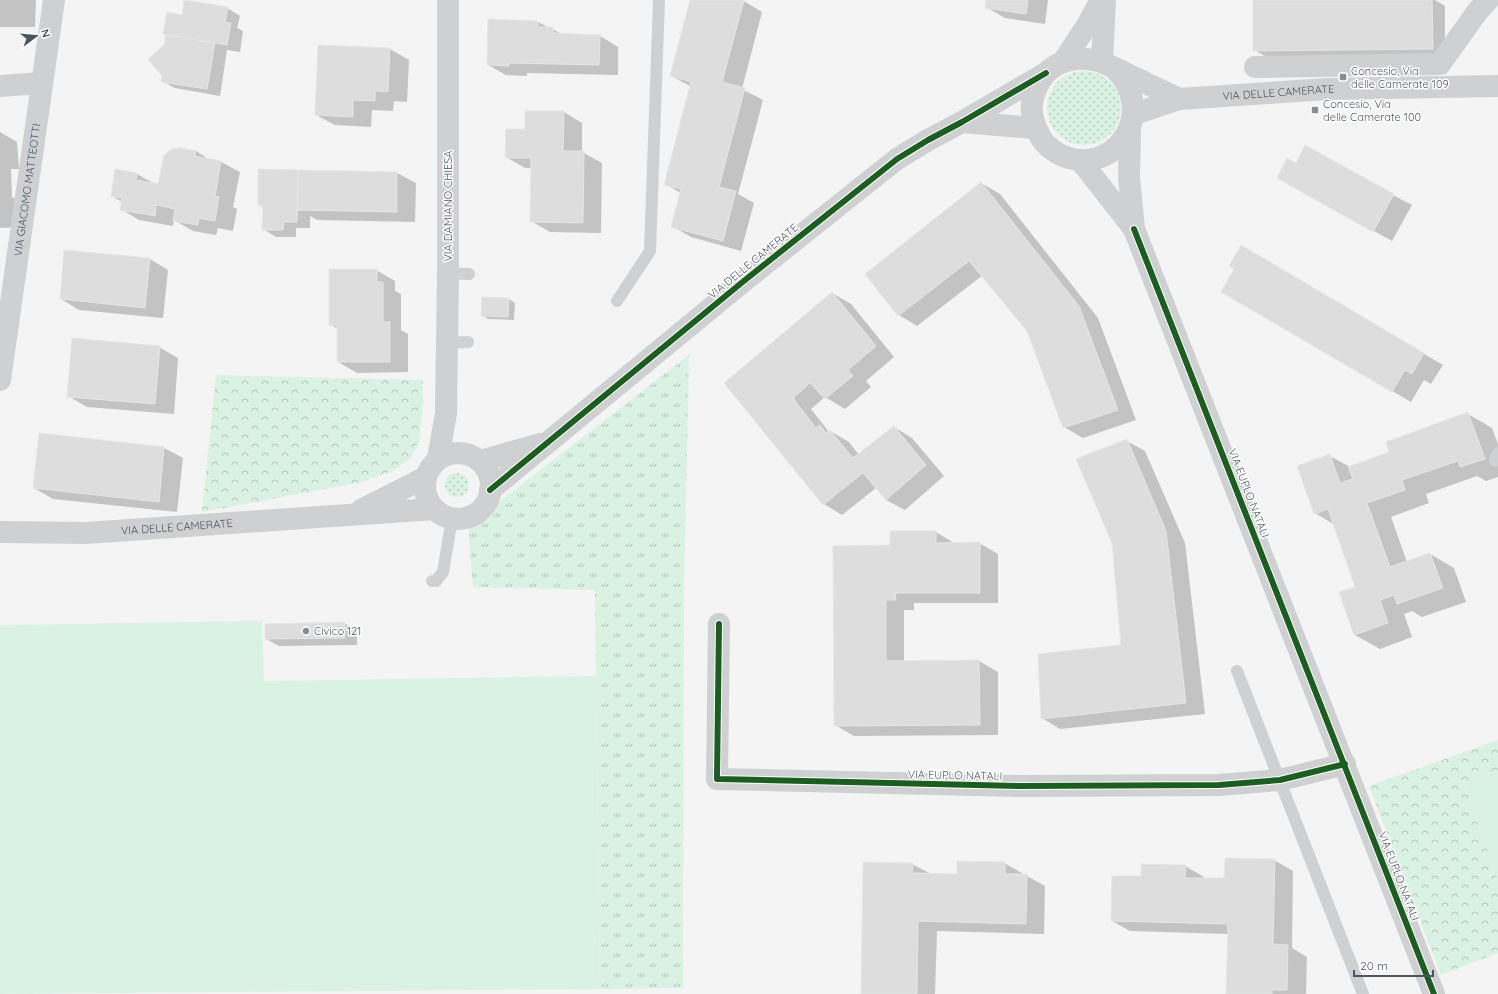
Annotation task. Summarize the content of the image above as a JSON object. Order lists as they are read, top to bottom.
{
  "streets": {
    "street": [
      "VIA DELLE CAMERATE",
      "VIA GIACOMO MATTEOTTI",
      "VIA DAMIANO CHIESA",
      "VIA EUPLO NATALI"
    ]
  },
  "crossings": [
    ["VIA DELLE CAMERATE", "VIA DAMIANO CHIESA"],
    ["VIA DELLE CAMERATE", "VIA EUPLO NATALI"]
  ],
  "places": {
    "transit": ["Concesio, Via delle Camerate 109", "Concesio, Via delle Camerate 100"],
    "other": ["Civico 121"]
  },
  "scale_bar": "20 m",
  "north": "right"
}
